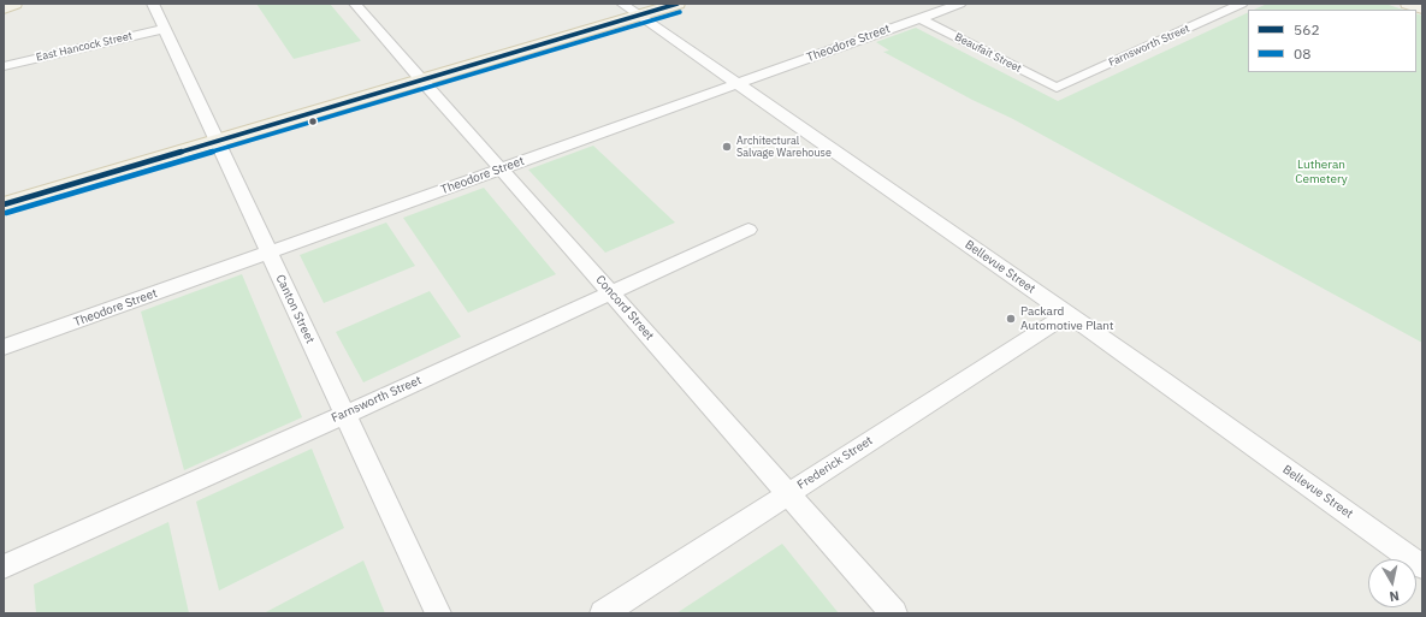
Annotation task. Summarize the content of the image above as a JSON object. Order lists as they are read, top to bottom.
{
  "streets": {
    "street": [
      "Theodore Street",
      "Farnsworth Street",
      "East Hancock Street",
      "Beaufait Street",
      "Bellevue Street",
      "Concord Street",
      "Canton Street",
      "Frederick Street"
    ]
  },
  "crossings": [
    ["Theodore Street", "Beaufait Street"],
    ["Theodore Street", "Bellevue Street"],
    ["Theodore Street", "Concord Street"],
    ["Theodore Street", "Canton Street"],
    ["Farnsworth Street", "Beaufait Street"],
    ["Farnsworth Street", "Concord Street"],
    ["Farnsworth Street", "Canton Street"],
    ["East Hancock Street", "Canton Street"],
    ["Bellevue Street", "Frederick Street"],
    ["Concord Street", "Frederick Street"]
  ],
  "parks": ["Lutheran Cemetery"],
  "places": ["Architectural Salvage Warehouse", "Packard Automotive Plant"],
  "lines": ["transit line 562", "transit line 08"],
  "legend": ["562", "08"],
  "north": "bottom"
}
